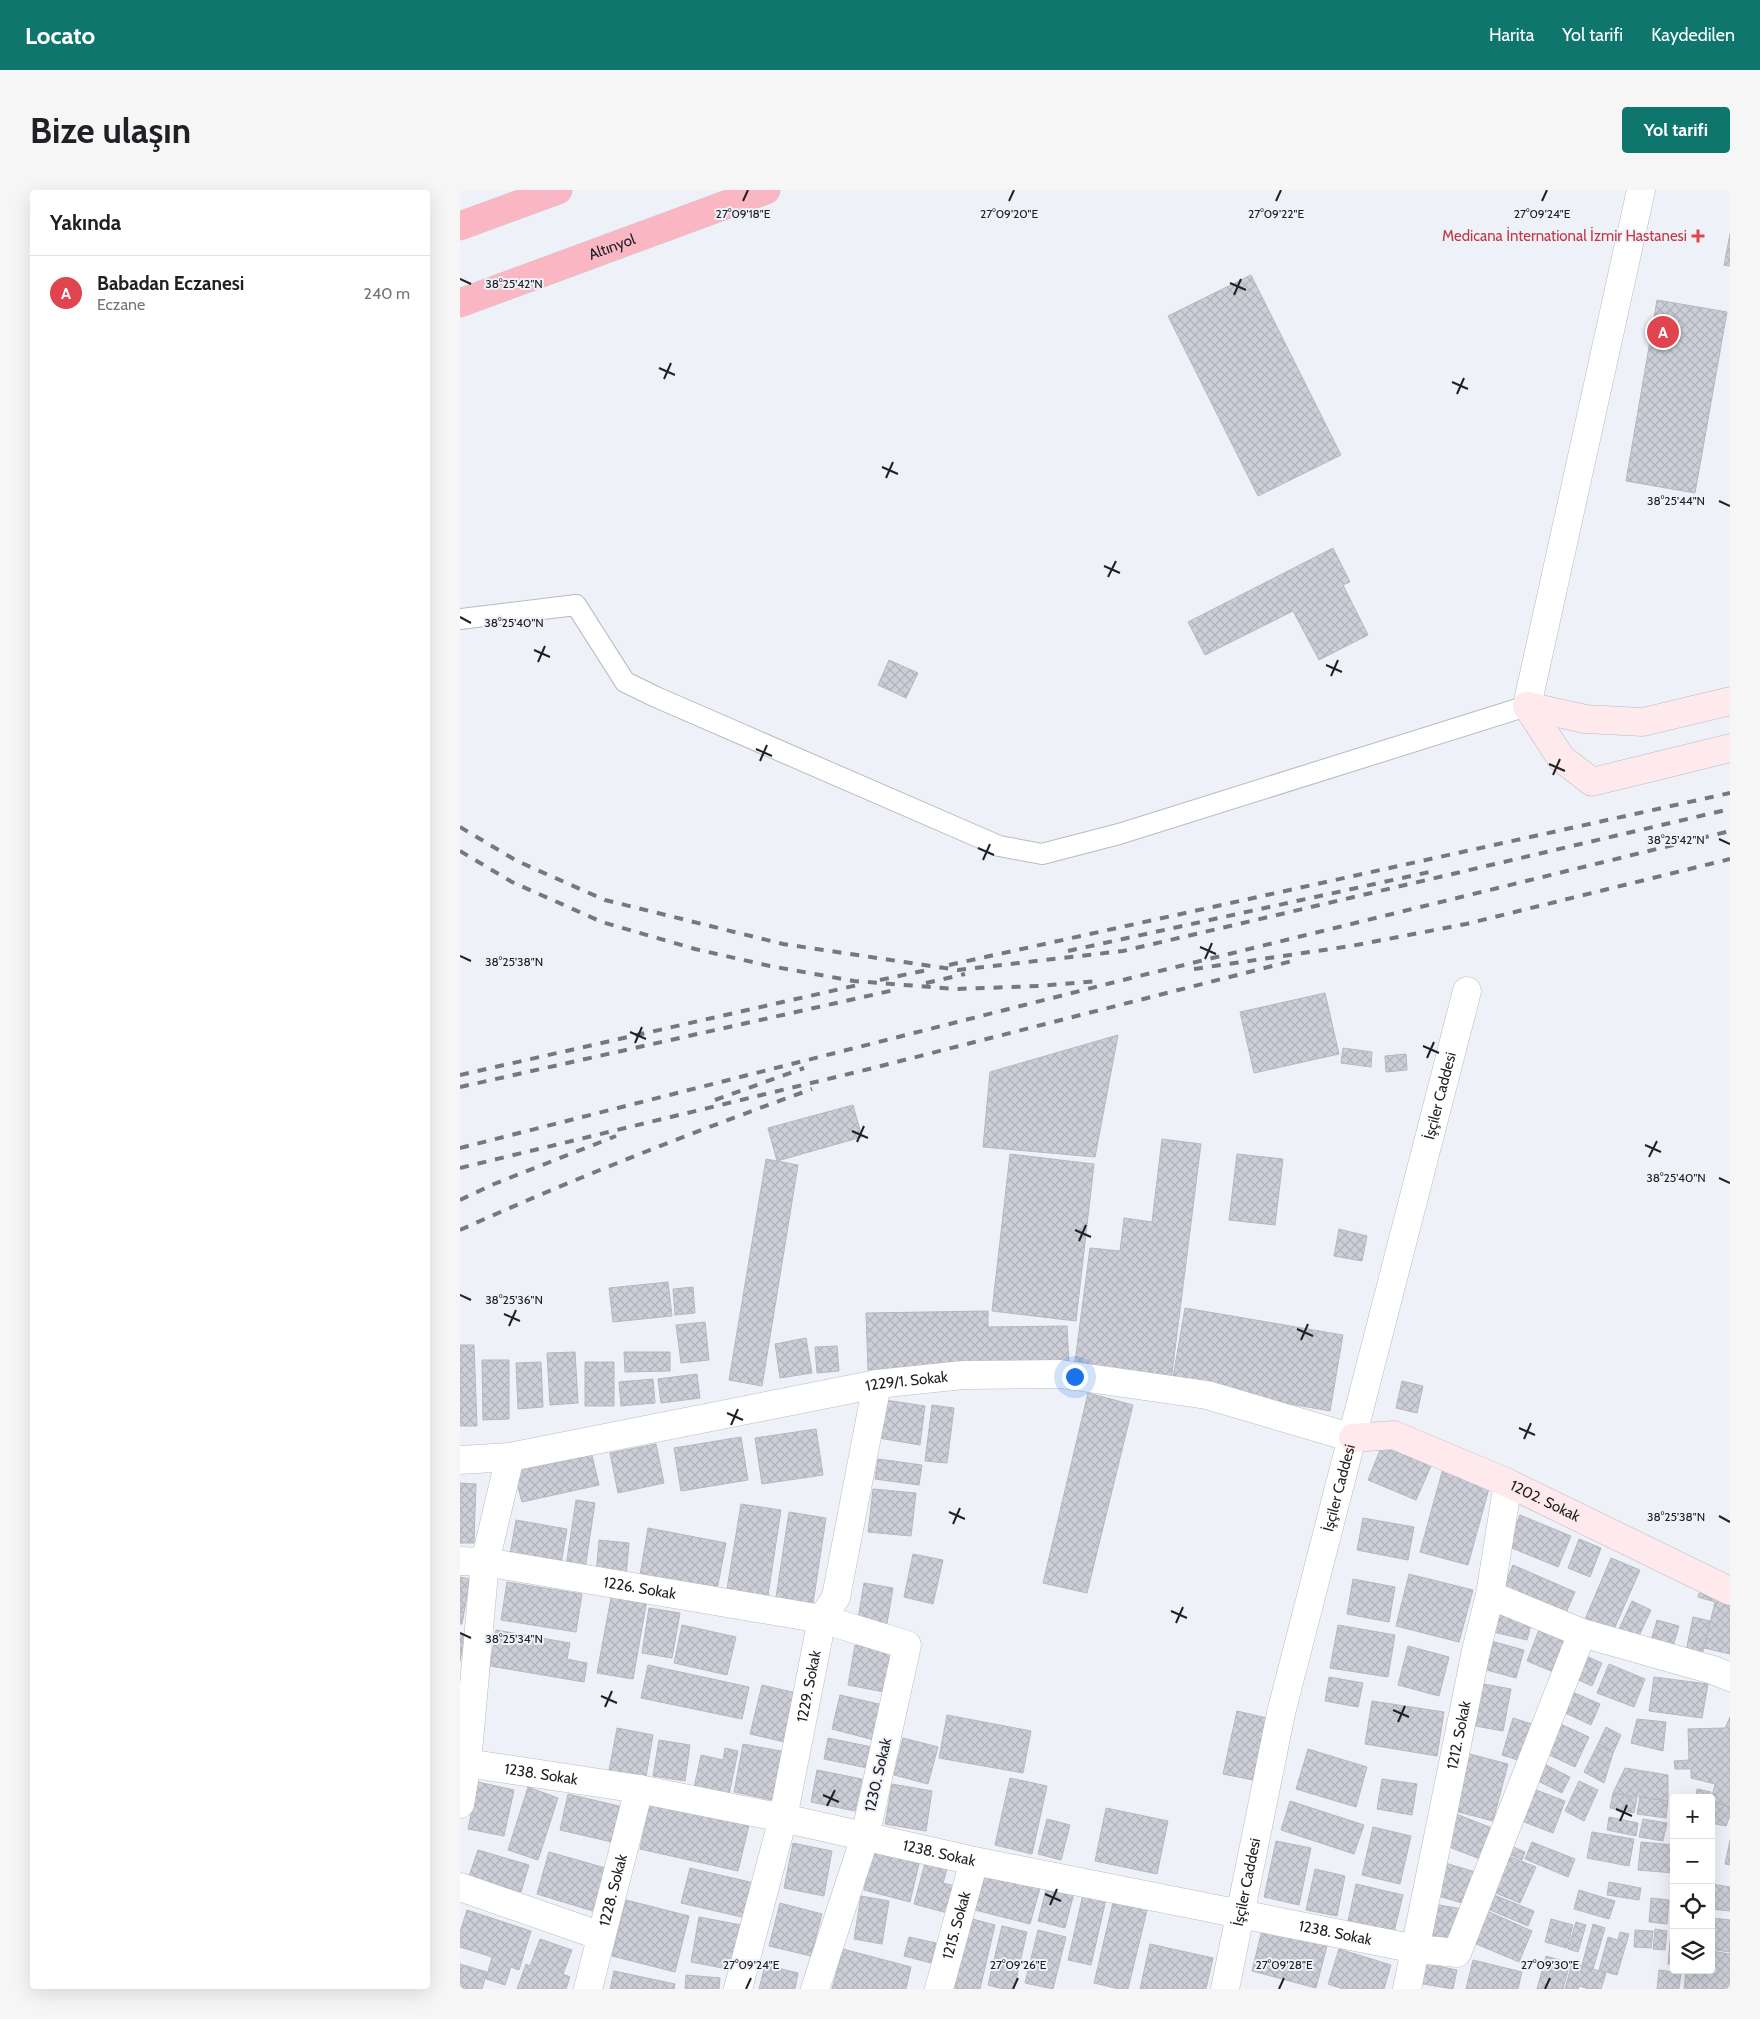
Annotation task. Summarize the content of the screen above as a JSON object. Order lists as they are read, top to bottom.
{
  "streets": {
    "highway": ["Altınyol"],
    "street": [
      "İşçiler Caddesi",
      "1229/1. Sokak",
      "1202. Sokak",
      "1226. Sokak",
      "1229. Sokak",
      "1212. Sokak",
      "1238. Sokak",
      "1230. Sokak",
      "1228. Sokak",
      "1215. Sokak"
    ]
  },
  "crossings": [
    ["İşçiler Caddesi", "1229/1. Sokak"],
    ["İşçiler Caddesi", "1202. Sokak"],
    ["İşçiler Caddesi", "1238. Sokak"],
    ["1229/1. Sokak", "1202. Sokak"],
    ["1229/1. Sokak", "1229. Sokak"],
    ["1202. Sokak", "1212. Sokak"],
    ["1226. Sokak", "1229. Sokak"],
    ["1226. Sokak", "1230. Sokak"],
    ["1229. Sokak", "1238. Sokak"],
    ["1229. Sokak", "1230. Sokak"],
    ["1212. Sokak", "1238. Sokak"],
    ["1238. Sokak", "1230. Sokak"],
    ["1238. Sokak", "1228. Sokak"],
    ["1238. Sokak", "1215. Sokak"]
  ],
  "places": {
    "health": ["Medicana İnternational İzmir Hastanesi"]
  },
  "page": {
    "header": "Locato",
    "nav": ["Harita", "Yol tarifi", "Kaydedilen"],
    "buttons": "Yol tarifi",
    "title": "Bize ulaşın",
    "heading": "Yakında",
    "list": [
      {
        "mark": "A",
        "name": "Babadan Eczanesi",
        "note": "Eczane",
        "value": "240 m"
      }
    ],
    "pins": "A",
    "map_buttons": ["+", "−"]
  },
  "coordinates": [
    "27°09'18\"E",
    "27°09'22\"E",
    "27°09'24\"E",
    "27°09'20\"E",
    "38°25'42\"N",
    "38°25'44\"N",
    "38°25'40\"N",
    "38°25'38\"N",
    "38°25'36\"N",
    "38°25'34\"N",
    "27°09'26\"E",
    "27°09'28\"E",
    "27°09'30\"E"
  ]
}
